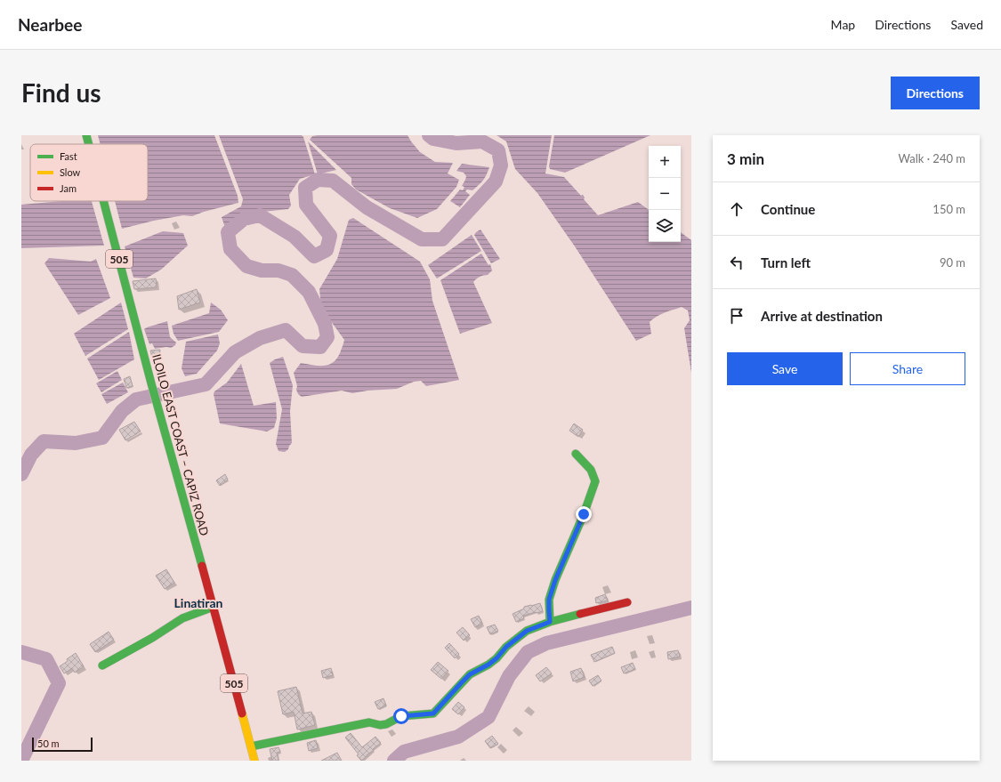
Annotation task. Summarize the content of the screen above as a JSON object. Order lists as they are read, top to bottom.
{
  "streets": {
    "street": ["505", "ILOILO EAST COAST – CAPIZ ROAD"]
  },
  "districts": ["Linatiran"],
  "legend": ["Fast", "Slow", "Jam"],
  "scale_bar": "50 m",
  "page": {
    "header": "Nearbee",
    "nav": ["Map", "Directions", "Saved"],
    "buttons": [
      "Directions",
      ["Save", "Share"]
    ],
    "title": "Find us",
    "heading": ["3 min", "Walk · 240 m"],
    "map_buttons": ["+", "−"],
    "list": [
      ["Continue", "150 m"],
      ["Turn left", "90 m"],
      "Arrive at destination"
    ],
    "scale": "50 m"
  }
}
